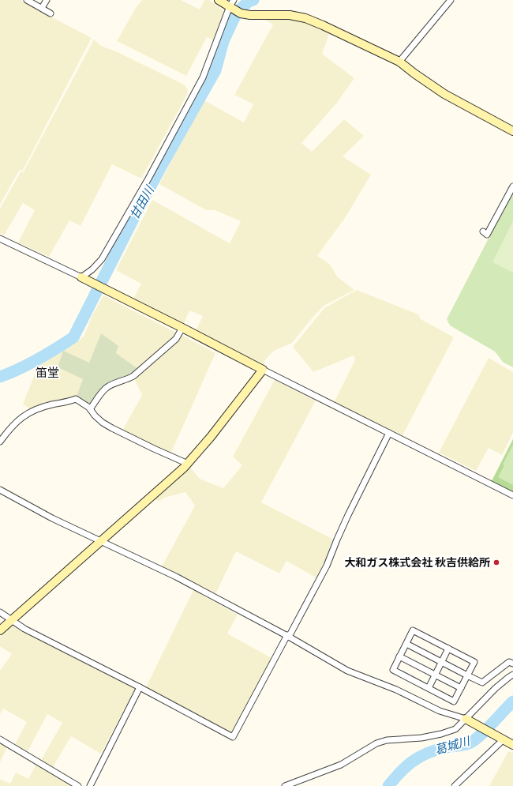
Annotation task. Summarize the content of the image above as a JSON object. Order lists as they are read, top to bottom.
{
  "districts": ["笛堂"],
  "water": ["甘田川", "葛城川"],
  "places": ["大和ガス株式会社 秋吉供給所"]
}
